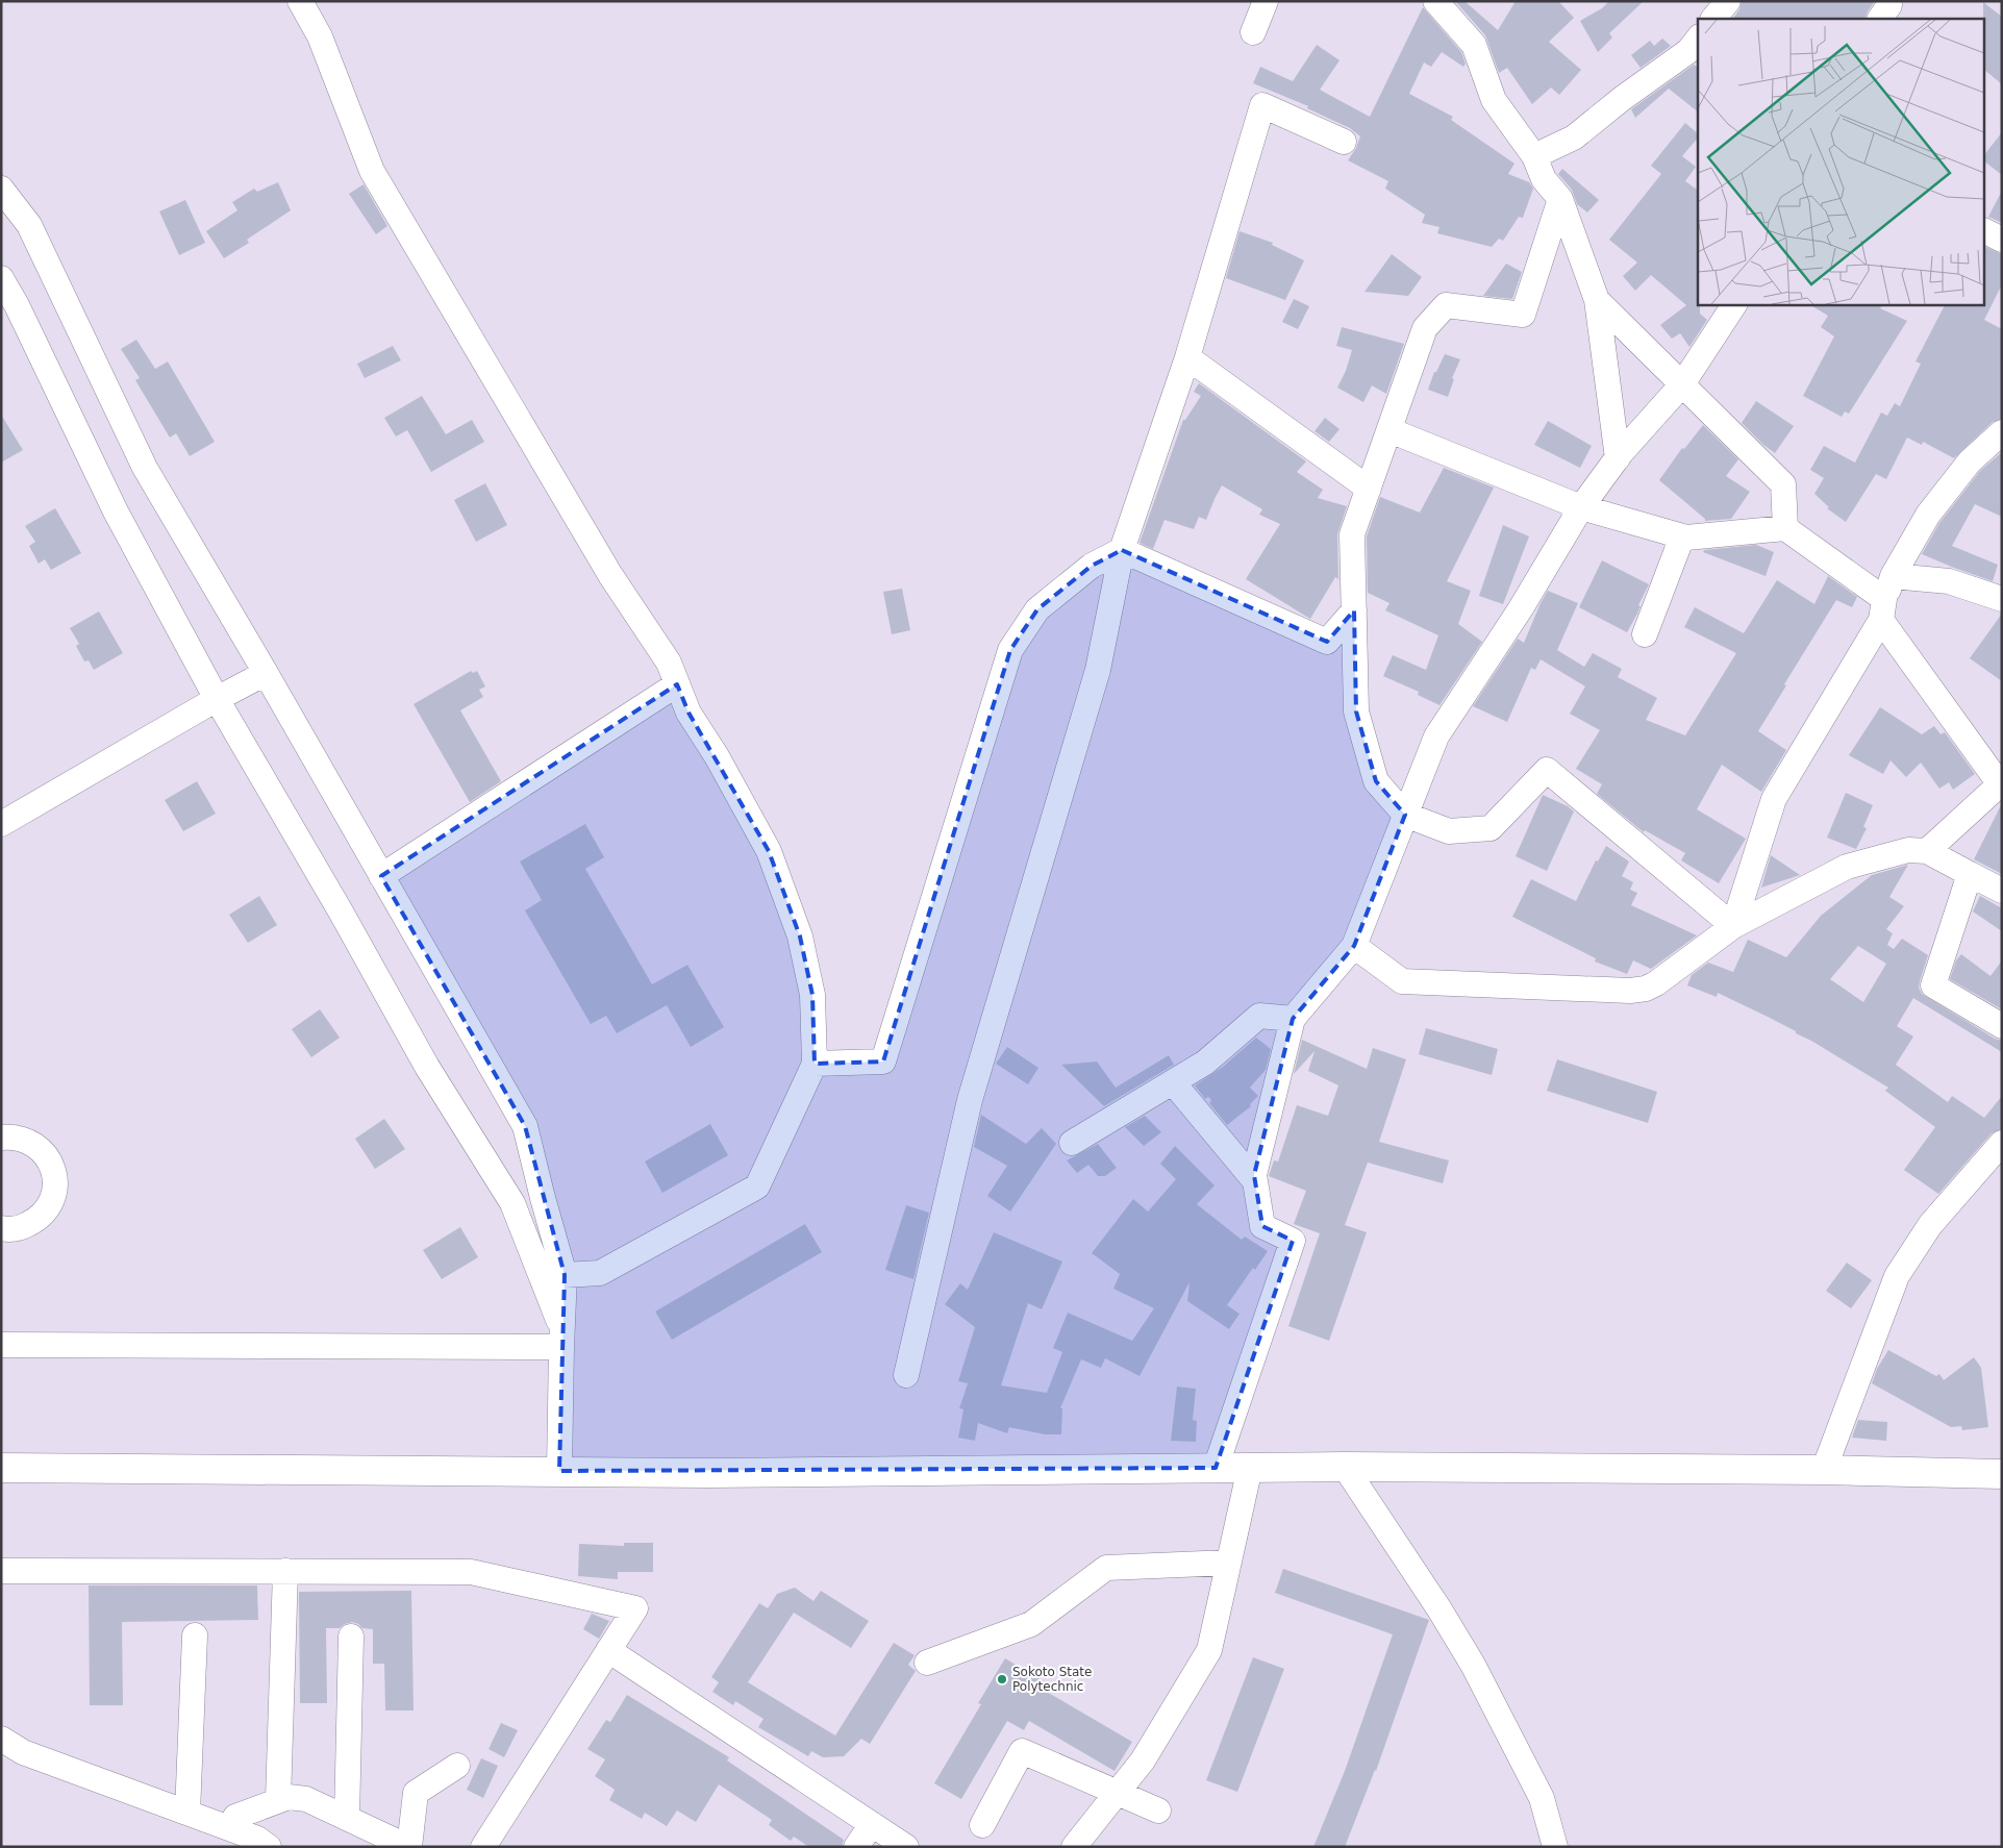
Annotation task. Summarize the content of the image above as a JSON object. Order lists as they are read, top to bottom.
{
  "places": ["Sokoto State Polytechnic"]
}
